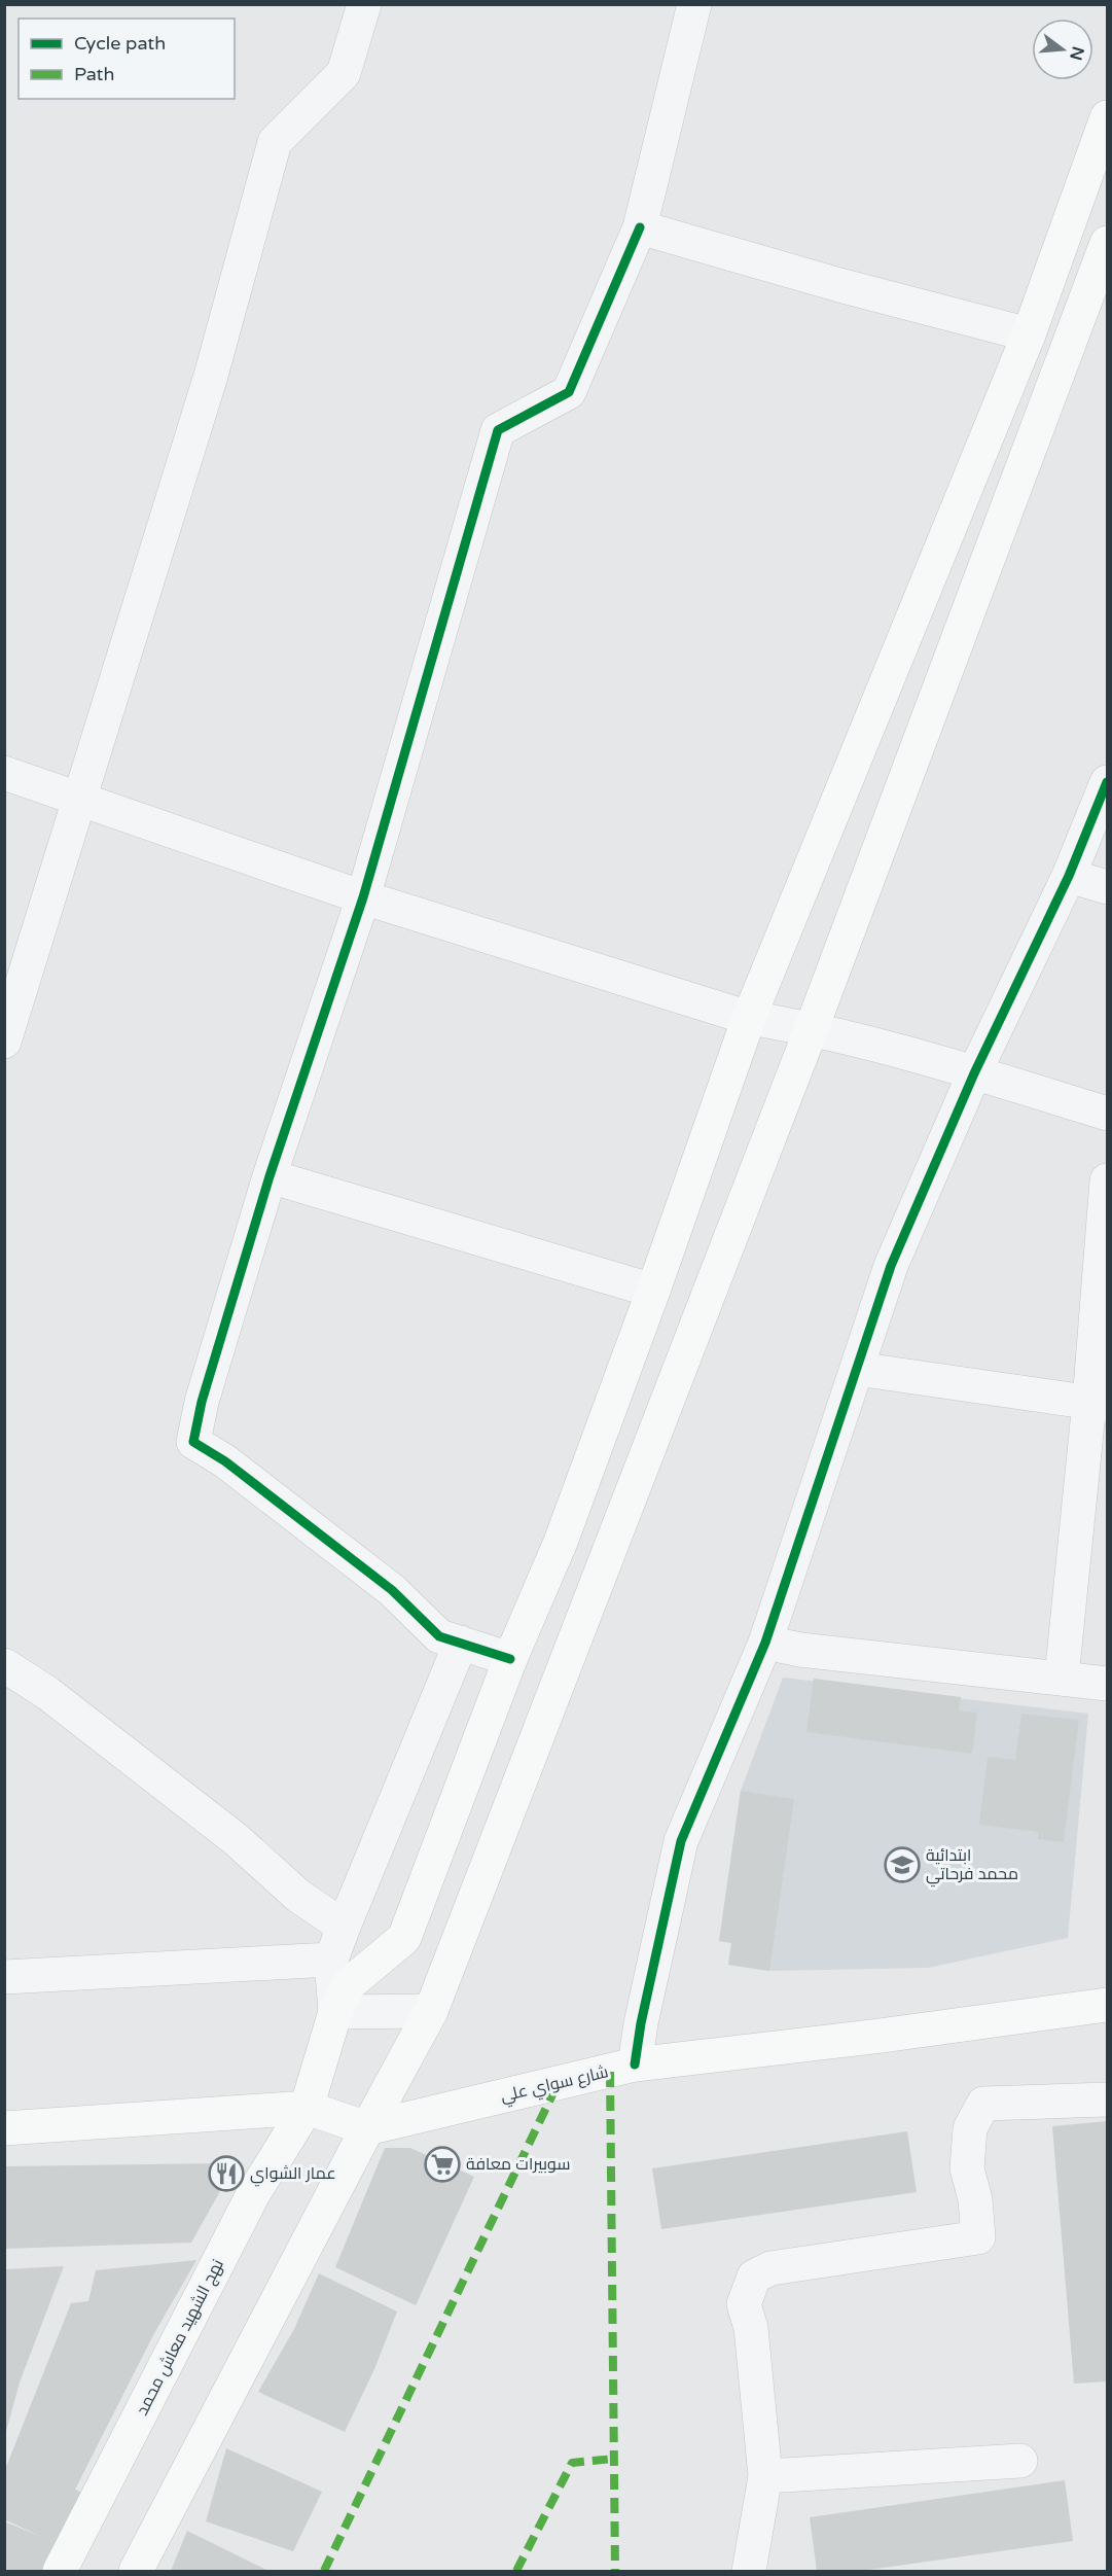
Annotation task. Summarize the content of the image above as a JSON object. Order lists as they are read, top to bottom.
{
  "streets": {
    "main road": ["شارع سواي علي", "نهج الشهيد معاش محمد"]
  },
  "places": {
    "school or university": ["ابتدائية محمد فرحاتي"],
    "supermarket": ["سوبيرات معافة"],
    "restaurant": ["عمار الشواي"]
  },
  "legend": ["Cycle path", "Path"],
  "north": "right"
}
